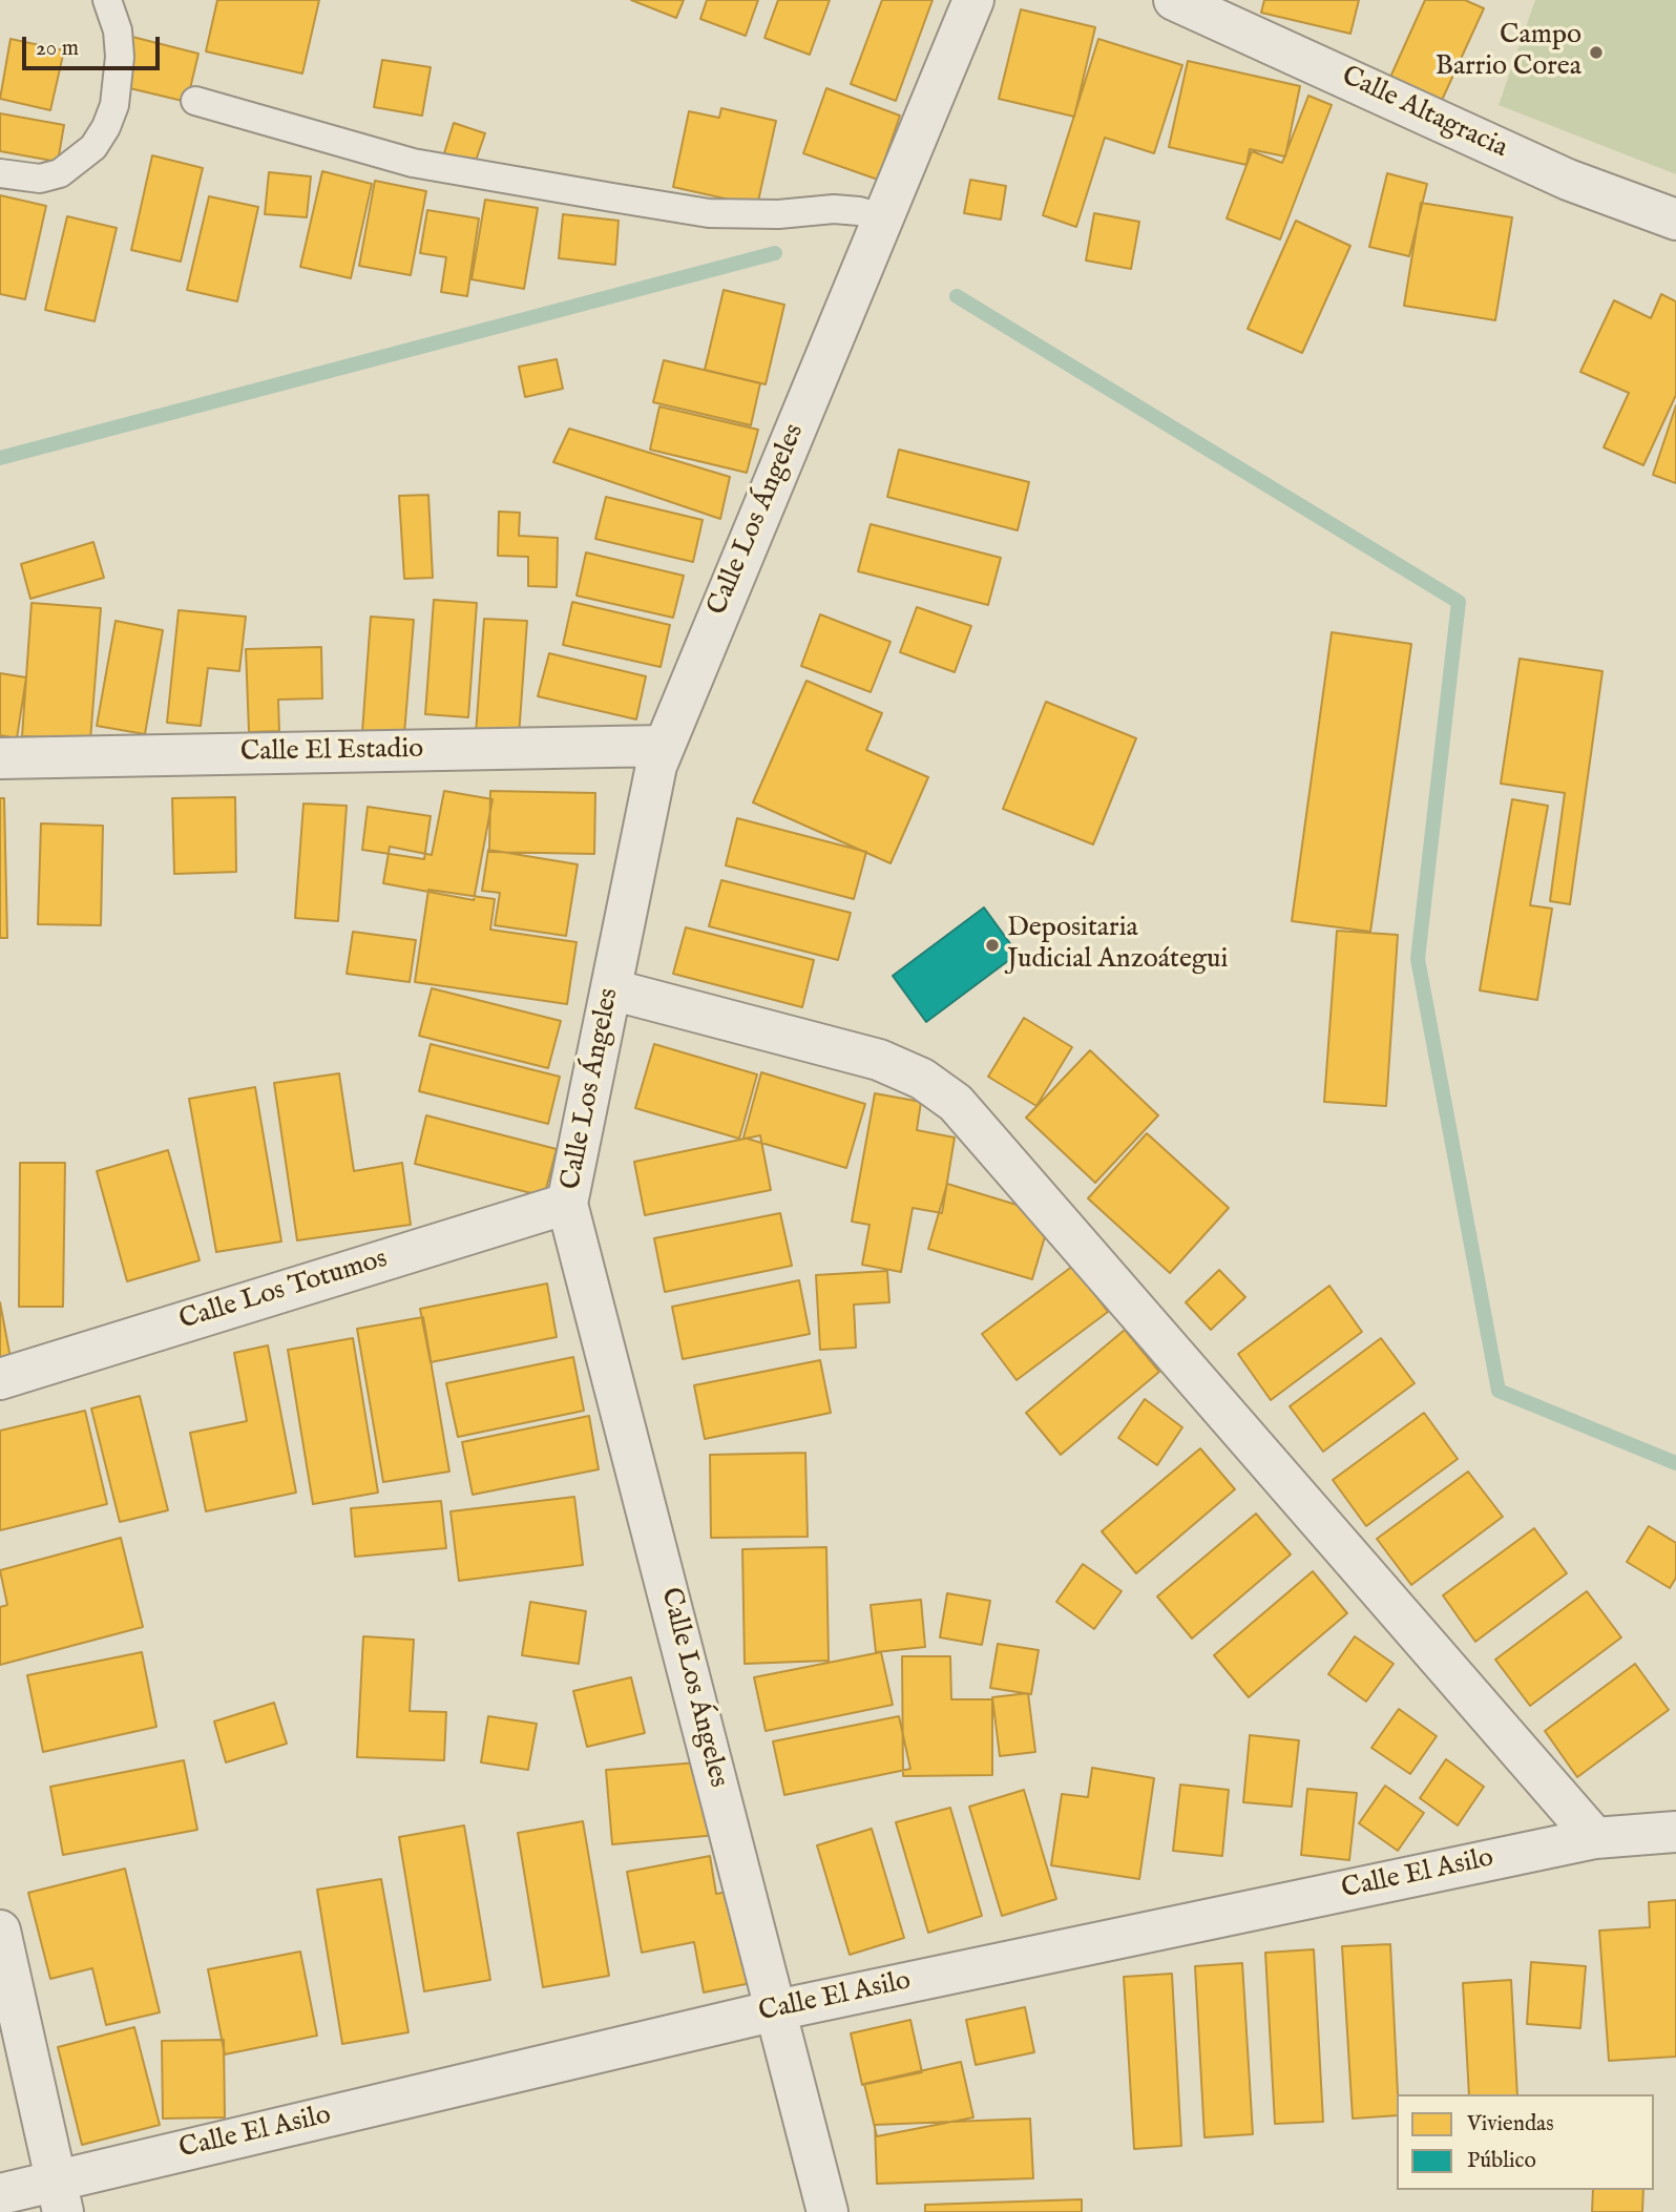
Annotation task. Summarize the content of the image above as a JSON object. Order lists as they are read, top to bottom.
{
  "streets": {
    "street": [
      "Calle Altagracia",
      "Calle Los Ángeles",
      "Calle El Estadio",
      "Calle Los Totumos",
      "Calle El Asilo"
    ]
  },
  "crossings": [
    ["Calle Los Ángeles", "Calle El Estadio"],
    ["Calle Los Ángeles", "Calle Los Totumos"],
    ["Calle Los Ángeles", "Calle El Asilo"]
  ],
  "places": ["Campo Barrio Corea", "Depositaria Judicial Anzoátegui"],
  "legend": ["Viviendas", "Público"],
  "scale_bar": "20 m"
}
